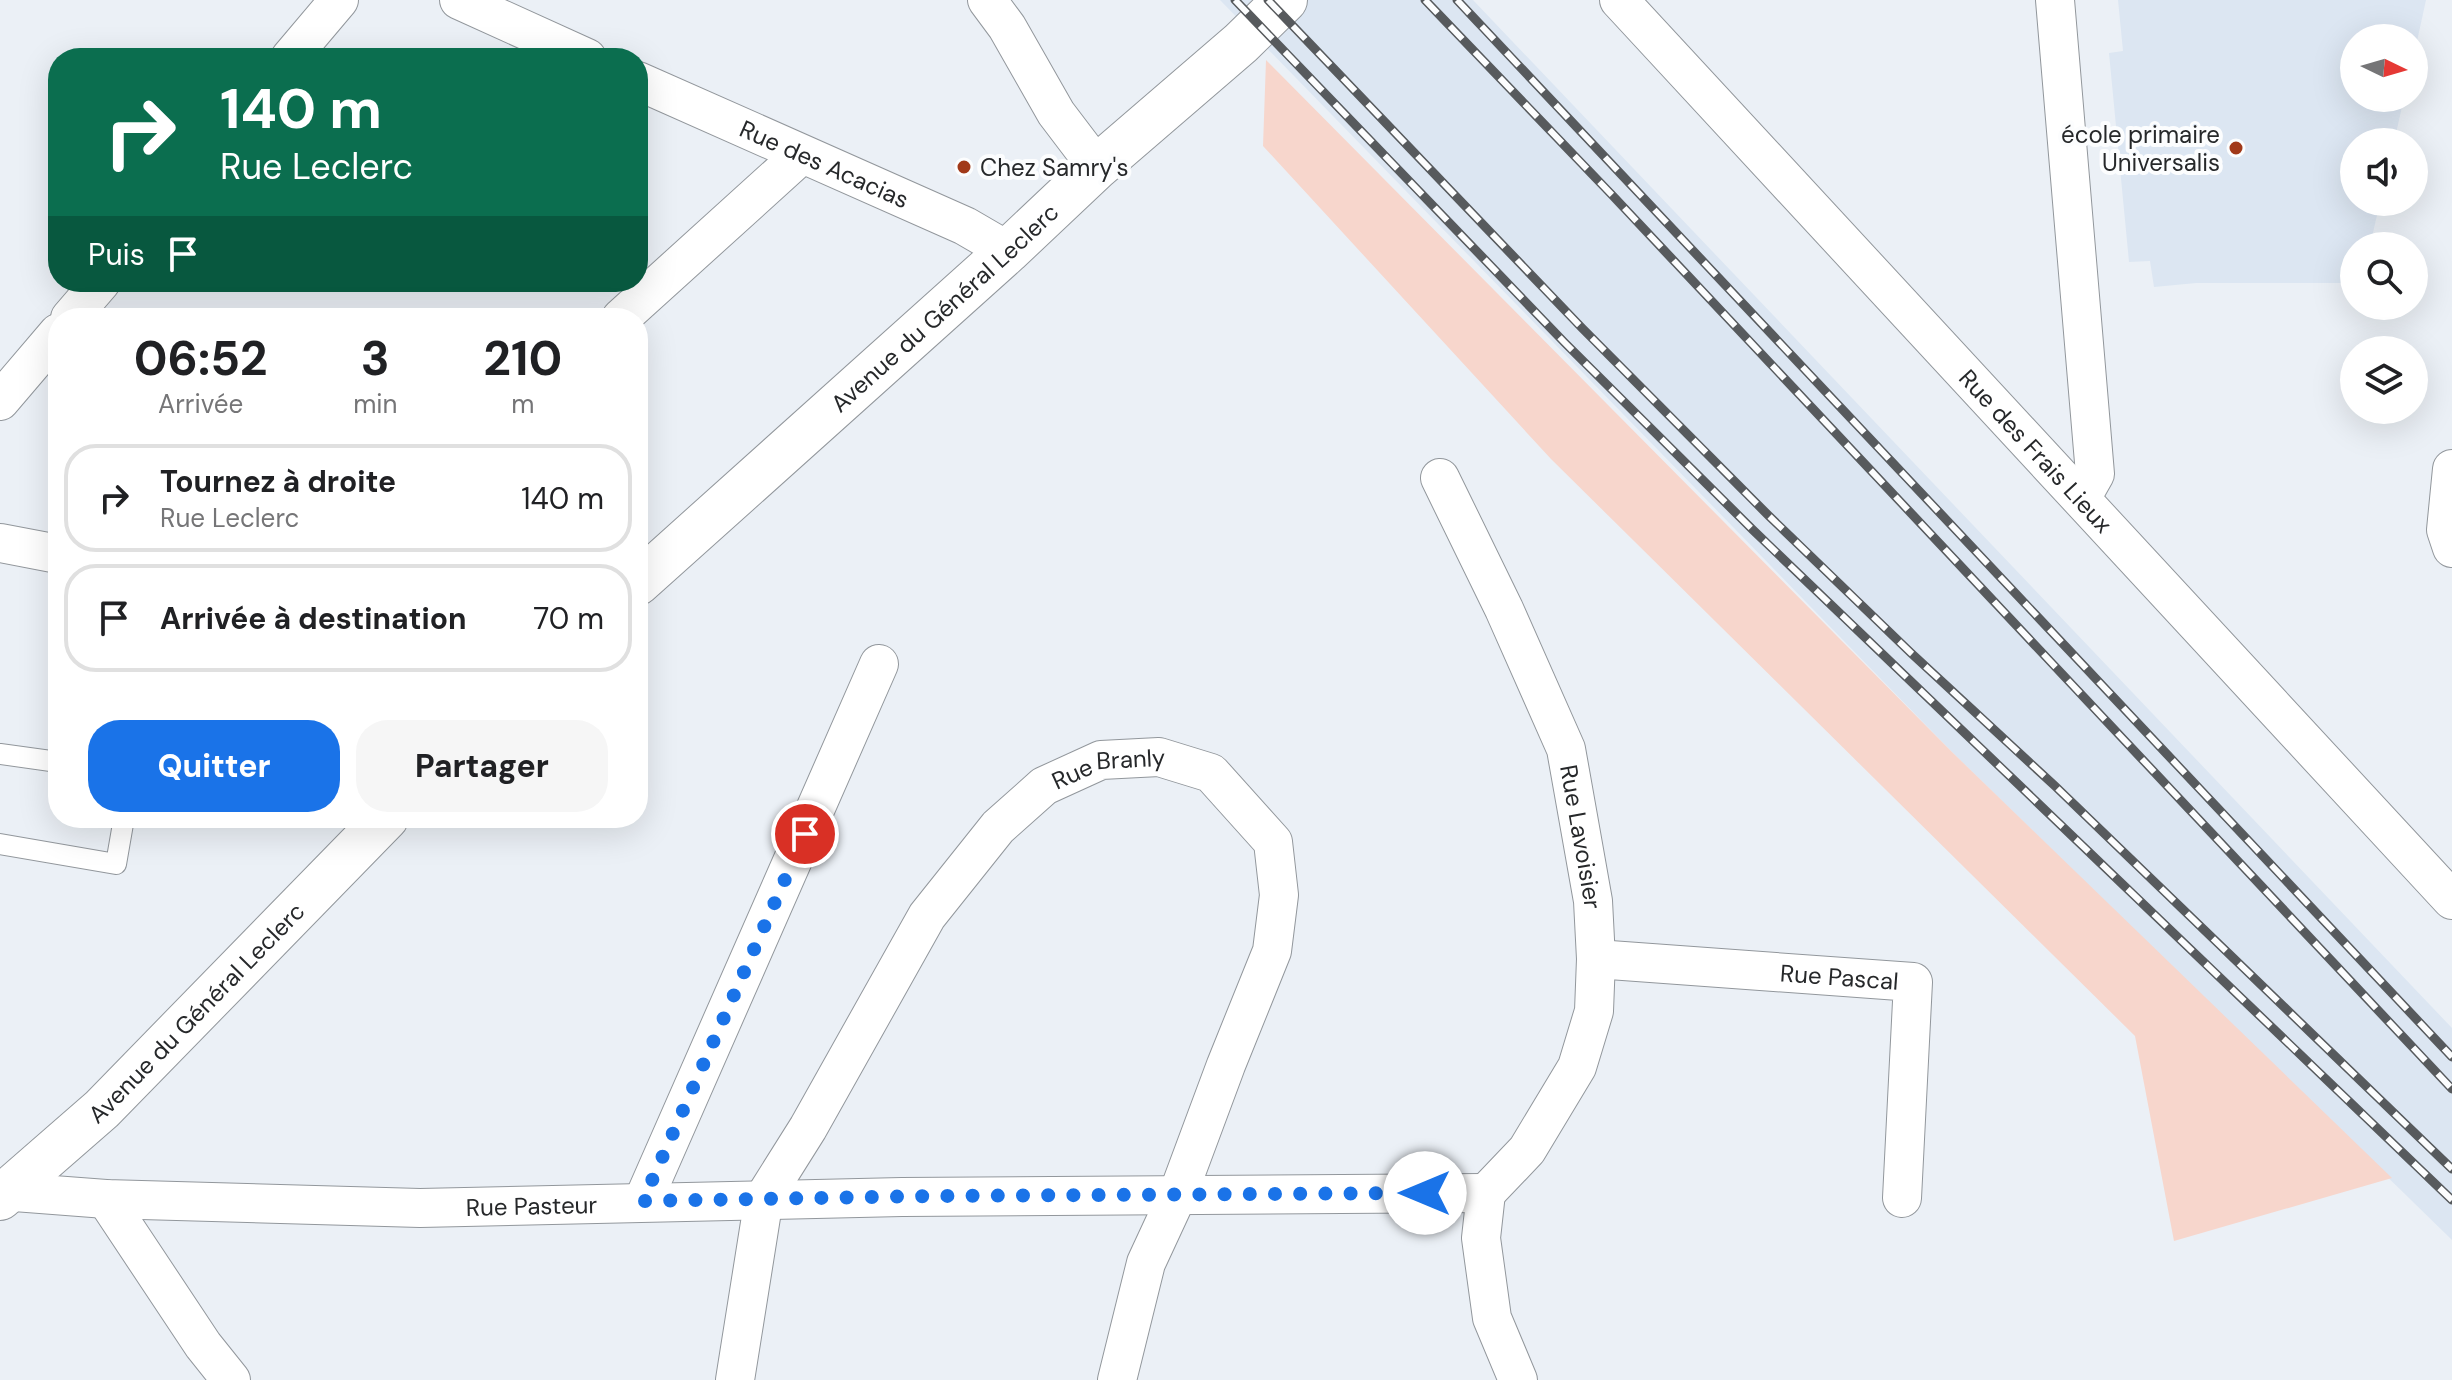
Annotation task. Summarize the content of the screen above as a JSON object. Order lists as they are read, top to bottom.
{
  "streets": {
    "street": [
      "Rue des Acacias",
      "Avenue du Général Leclerc",
      "Rue des Frais Lieux",
      "Rue Branly",
      "Rue Lavoisier",
      "Rue Pascal",
      "Rue Pasteur"
    ]
  },
  "crossings": [
    ["Rue des Acacias", "Avenue du Général Leclerc"],
    ["Avenue du Général Leclerc", "Rue Pasteur"],
    ["Rue Branly", "Rue Pasteur"],
    ["Rue Lavoisier", "Rue Pascal"],
    ["Rue Lavoisier", "Rue Pasteur"]
  ],
  "places": ["école primaire Universalis", "Chez Samry's"],
  "north": "right",
  "page": {
    "turn": ["140 m", "Rue Leclerc"],
    "then": "Puis",
    "eta": [
      "06:52",
      "Arrivée",
      "3",
      "min",
      "210",
      "m"
    ],
    "list": [
      {
        "name": "Tournez à droite",
        "note": "Rue Leclerc",
        "value": "140 m"
      },
      {
        "name": "Arrivée à destination",
        "value": "70 m"
      }
    ],
    "buttons": ["Quitter", "Partager"]
  }
}
